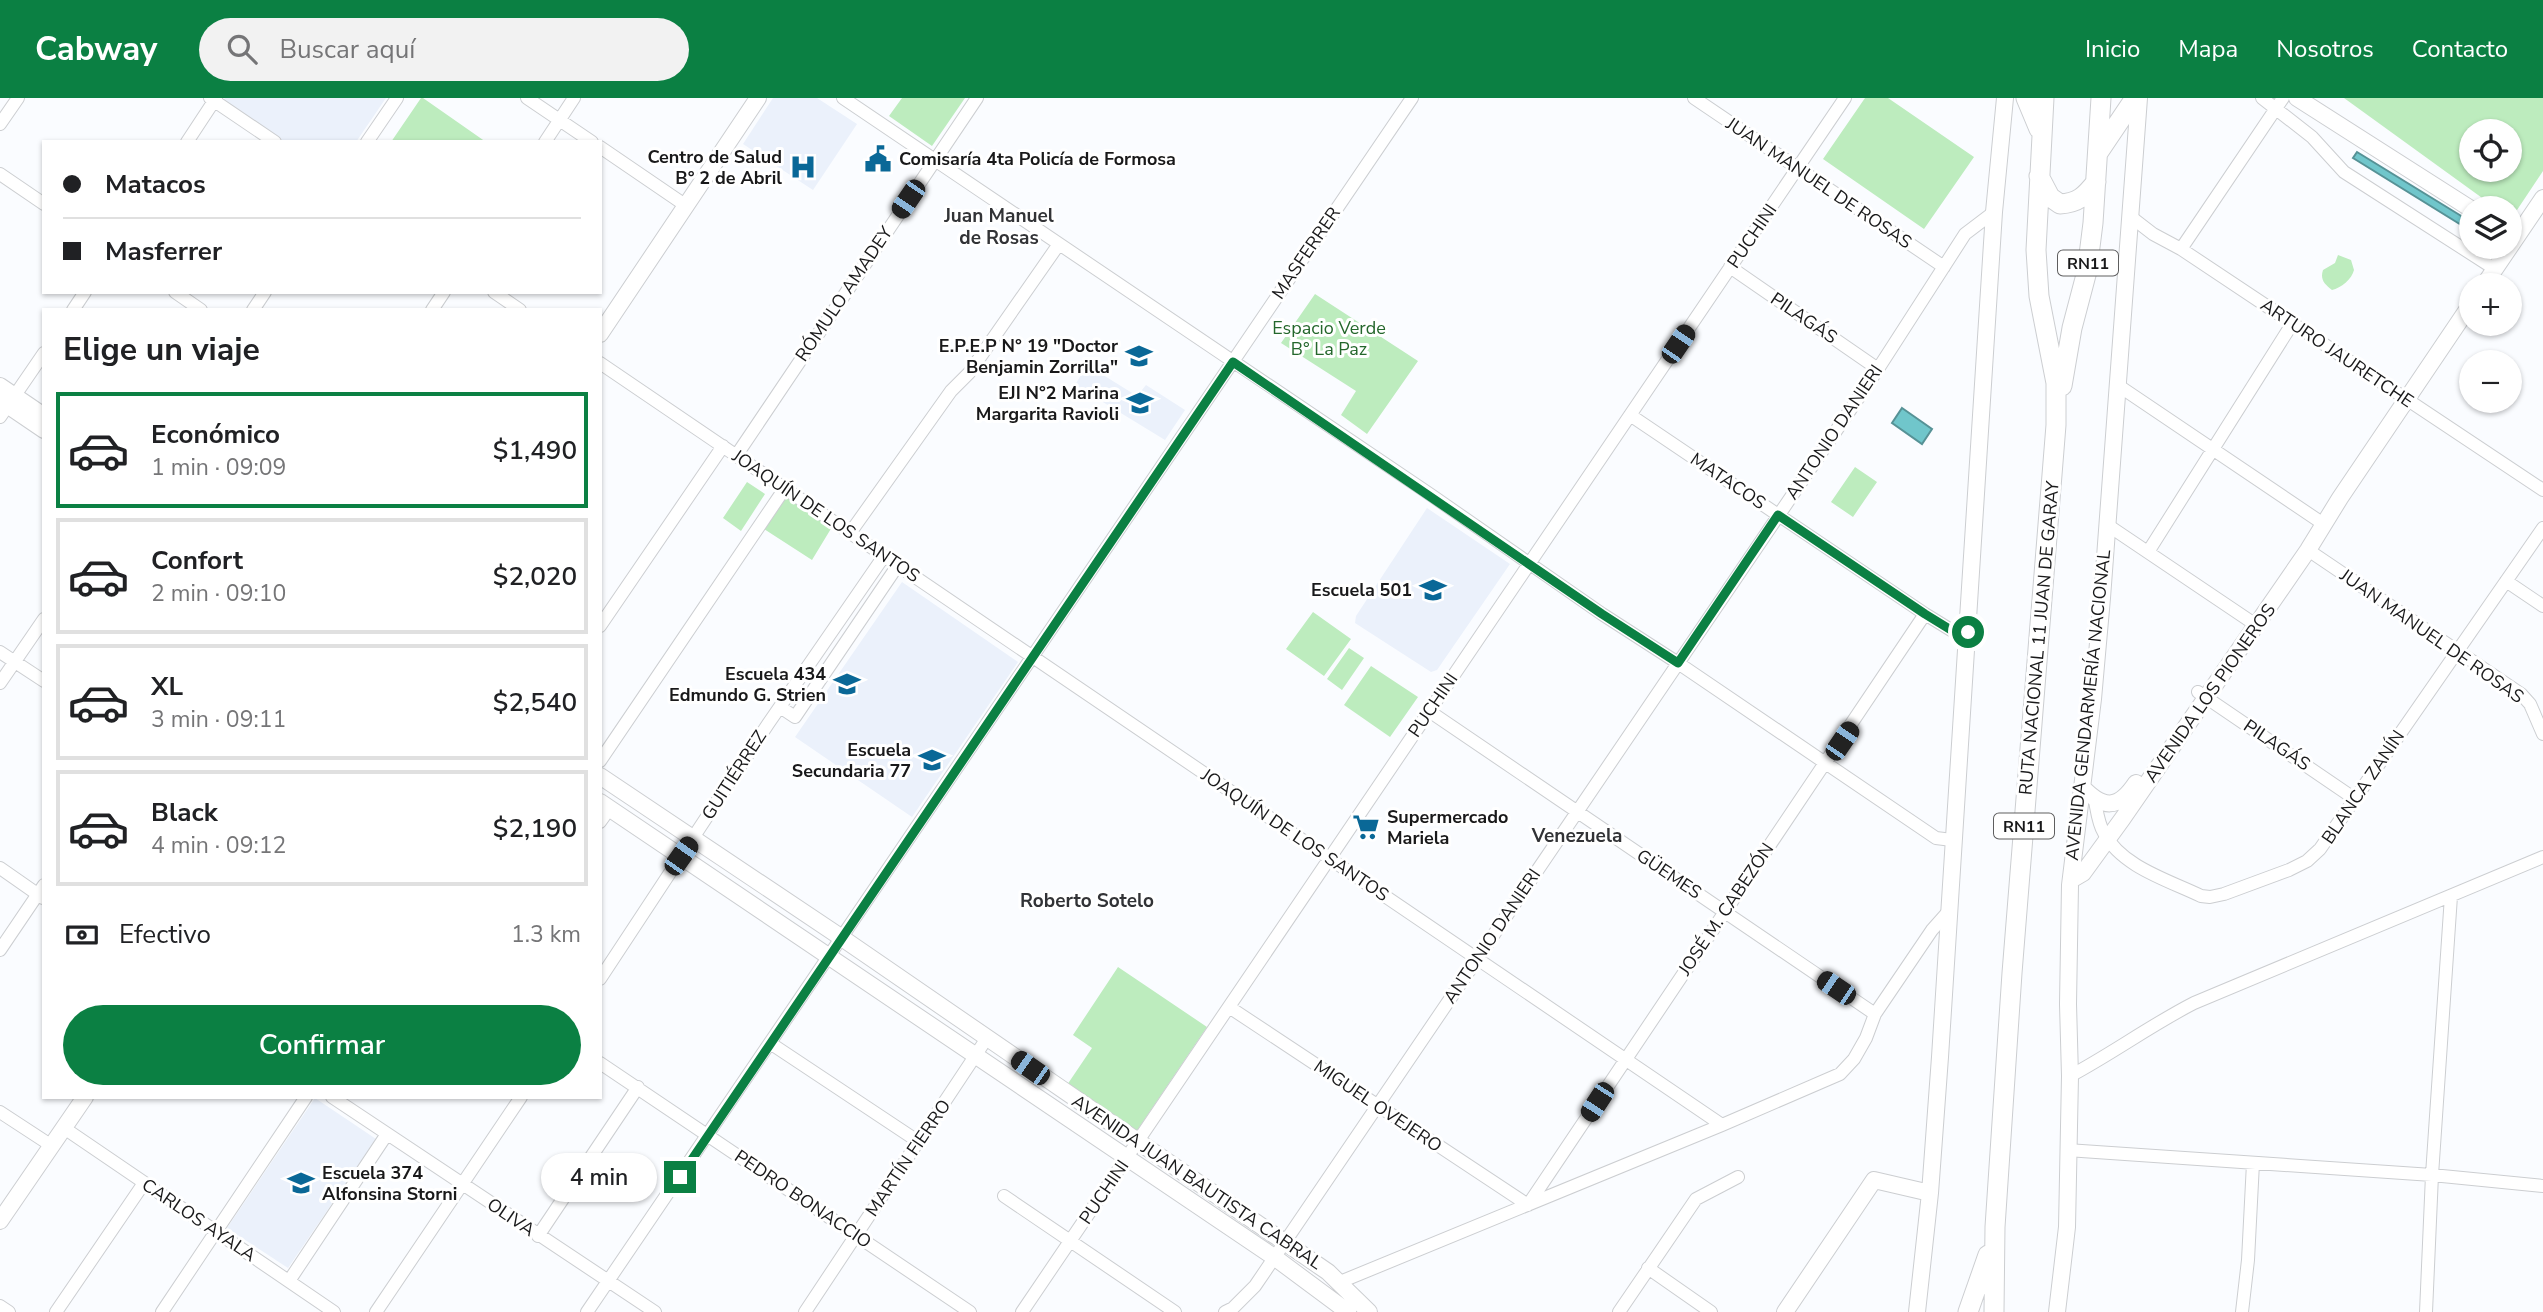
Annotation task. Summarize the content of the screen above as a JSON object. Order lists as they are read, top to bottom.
{
  "streets": {
    "highway": ["RN11", "RUTA NACIONAL 11 JUAN DE GARAY"],
    "main road": ["AVENIDA LOS PIONEROS", "AVENIDA GENDARMERÍA NACIONAL", "AVENIDA JUAN BAUTISTA CABRAL"],
    "street": [
      "JUAN MANUEL DE ROSAS",
      "PUCHINI",
      "MASFERRER",
      "RÓMULO AMADEY",
      "PILAGÁS",
      "ARTURO JAURETCHE",
      "ANTONIO DANIERI",
      "MATACOS",
      "JOAQUÍN DE LOS SANTOS",
      "GUITIÉRREZ",
      "BLANCA ZANÍN",
      "GÜEMES",
      "JOSÉ M. CABEZÓN",
      "MIGUEL OVEJERO",
      "MARTÍN FIERRO",
      "PEDRO BONACCIO",
      "OLIVA",
      "CARLOS AYALA"
    ]
  },
  "crossings": [
    ["JUAN MANUEL DE ROSAS", "PUCHINI"],
    ["JUAN MANUEL DE ROSAS", "ANTONIO DANIERI"],
    ["JUAN MANUEL DE ROSAS", "AVENIDA LOS PIONEROS"],
    ["JUAN MANUEL DE ROSAS", "BLANCA ZANÍN"],
    ["PUCHINI", "PILAGÁS"],
    ["PUCHINI", "MATACOS"],
    ["PUCHINI", "JOAQUÍN DE LOS SANTOS"],
    ["PUCHINI", "GÜEMES"],
    ["PUCHINI", "MIGUEL OVEJERO"],
    ["PUCHINI", "AVENIDA JUAN BAUTISTA CABRAL"],
    ["MASFERRER", "JOAQUÍN DE LOS SANTOS"],
    ["MASFERRER", "AVENIDA JUAN BAUTISTA CABRAL"],
    ["MASFERRER", "PEDRO BONACCIO"],
    ["MASFERRER", "OLIVA"],
    ["RÓMULO AMADEY", "JOAQUÍN DE LOS SANTOS"],
    ["PILAGÁS", "ANTONIO DANIERI"],
    ["PILAGÁS", "AVENIDA LOS PIONEROS"],
    ["PILAGÁS", "BLANCA ZANÍN"],
    ["ARTURO JAURETCHE", "AVENIDA LOS PIONEROS"],
    ["ARTURO JAURETCHE", "AVENIDA GENDARMERÍA NACIONAL"],
    ["ANTONIO DANIERI", "MATACOS"],
    ["ANTONIO DANIERI", "JOAQUÍN DE LOS SANTOS"],
    ["ANTONIO DANIERI", "GÜEMES"],
    ["ANTONIO DANIERI", "MIGUEL OVEJERO"],
    ["ANTONIO DANIERI", "AVENIDA JUAN BAUTISTA CABRAL"],
    ["MATACOS", "JOSÉ M. CABEZÓN"],
    ["JOAQUÍN DE LOS SANTOS", "GUITIÉRREZ"],
    ["JOAQUÍN DE LOS SANTOS", "JOSÉ M. CABEZÓN"],
    ["AVENIDA LOS PIONEROS", "AVENIDA GENDARMERÍA NACIONAL"],
    ["AVENIDA LOS PIONEROS", "BLANCA ZANÍN"],
    ["GUITIÉRREZ", "AVENIDA JUAN BAUTISTA CABRAL"],
    ["GÜEMES", "JOSÉ M. CABEZÓN"],
    ["JOSÉ M. CABEZÓN", "MIGUEL OVEJERO"],
    ["MARTÍN FIERRO", "AVENIDA JUAN BAUTISTA CABRAL"],
    ["MARTÍN FIERRO", "PEDRO BONACCIO"]
  ],
  "districts": ["Juan Manuel de Rosas", "Venezuela", "Roberto Sotelo"],
  "parks": ["Espacio Verde B° La Paz"],
  "places": {
    "public building": ["Comisaría 4ta Policía de Formosa"],
    "hospital": ["Centro de Salud B° 2 de Abril"],
    "school or university": [
      "E.P.E.P N° 19 \"Doctor Benjamin Zorrilla\"",
      "EJI N°2 Marina Margarita Ravioli",
      "Escuela 501",
      "Escuela 434 Edmundo G. Strien",
      "Escuela Secundaria 77",
      "Escuela 374 Alfonsina Storni"
    ],
    "supermarket": ["Supermercado Mariela"]
  },
  "page": {
    "header": "Cabway",
    "search": "Buscar aquí",
    "nav": [
      "Inicio",
      "Mapa",
      "Nosotros",
      "Contacto"
    ],
    "map_buttons": ["+", "−"],
    "banner": ["Matacos", "Masferrer"],
    "heading": "Elige un viaje",
    "list": [
      {
        "name": "Económico",
        "note": "1 min · 09:09",
        "value": "$1,490"
      },
      {
        "name": "Confort",
        "note": "2 min · 09:10",
        "value": "$2,020"
      },
      {
        "name": "XL",
        "note": "3 min · 09:11",
        "value": "$2,540"
      },
      {
        "name": "Black",
        "note": "4 min · 09:12",
        "value": "$2,190"
      }
    ],
    "pay": ["Efectivo", "1.3 km"],
    "buttons": "Confirmar",
    "bubble": "4 min"
  }
}
